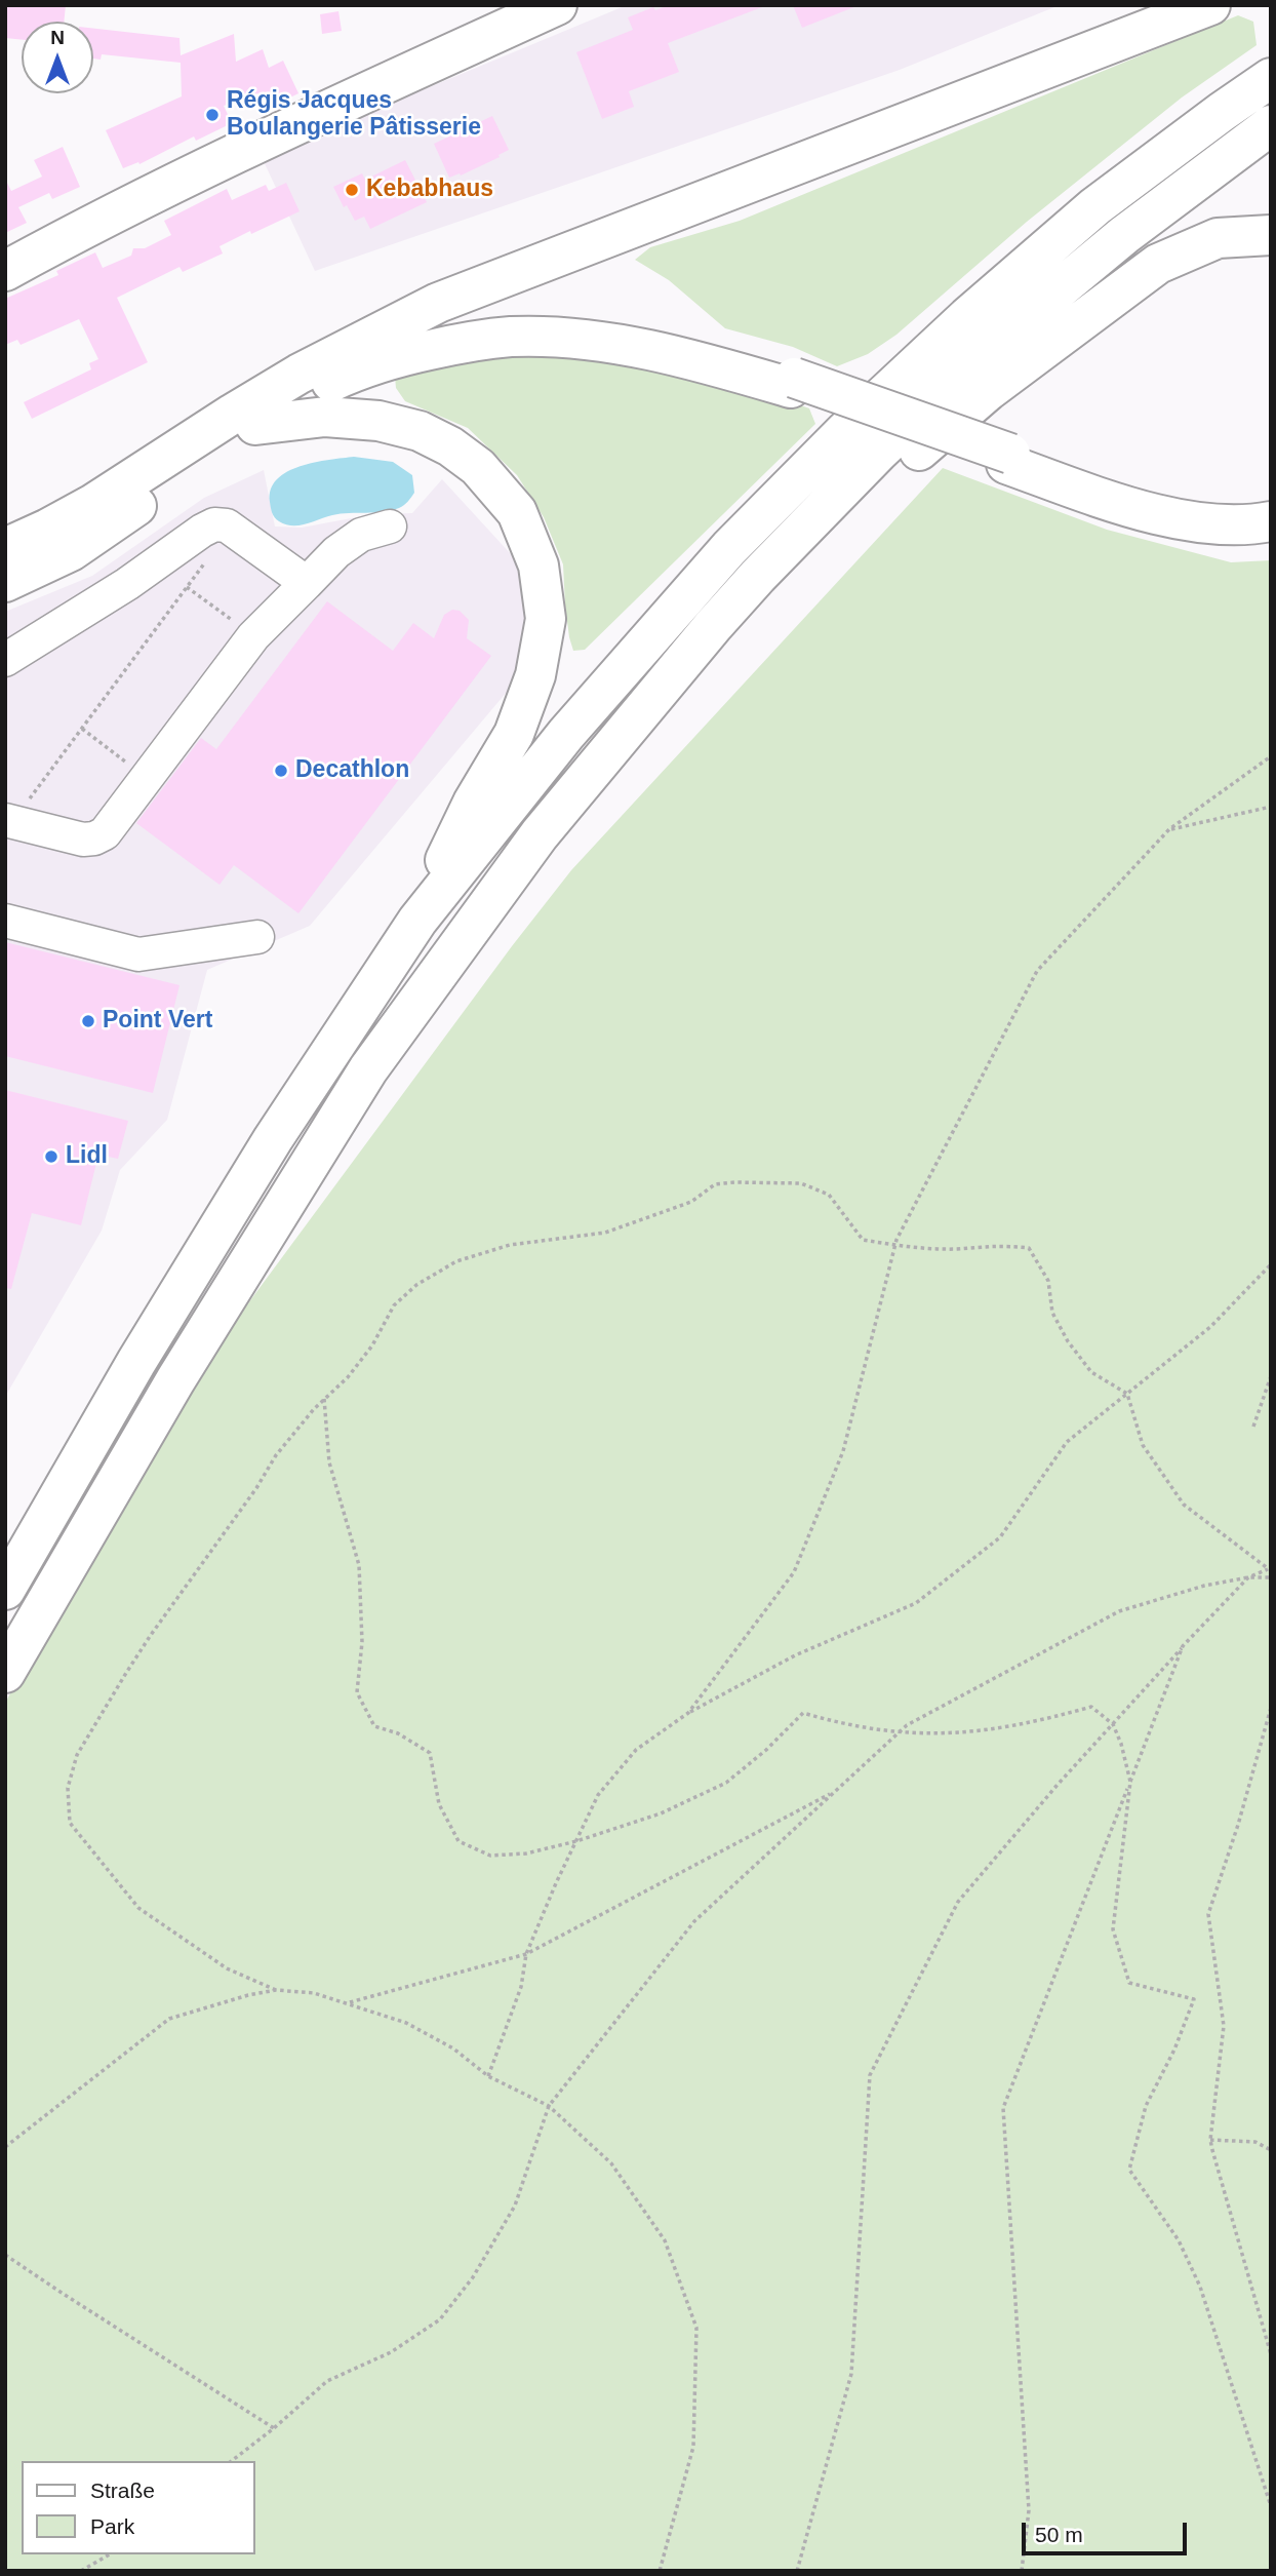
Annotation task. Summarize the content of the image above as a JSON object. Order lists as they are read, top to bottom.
{
  "places": [
    "Régis Jacques Boulangerie Pâtisserie",
    "Kebabhaus",
    "Decathlon",
    "Point Vert",
    "Lidl"
  ],
  "legend": ["Straße", "Park"],
  "scale_bar": "50 m",
  "north": "top"
}
